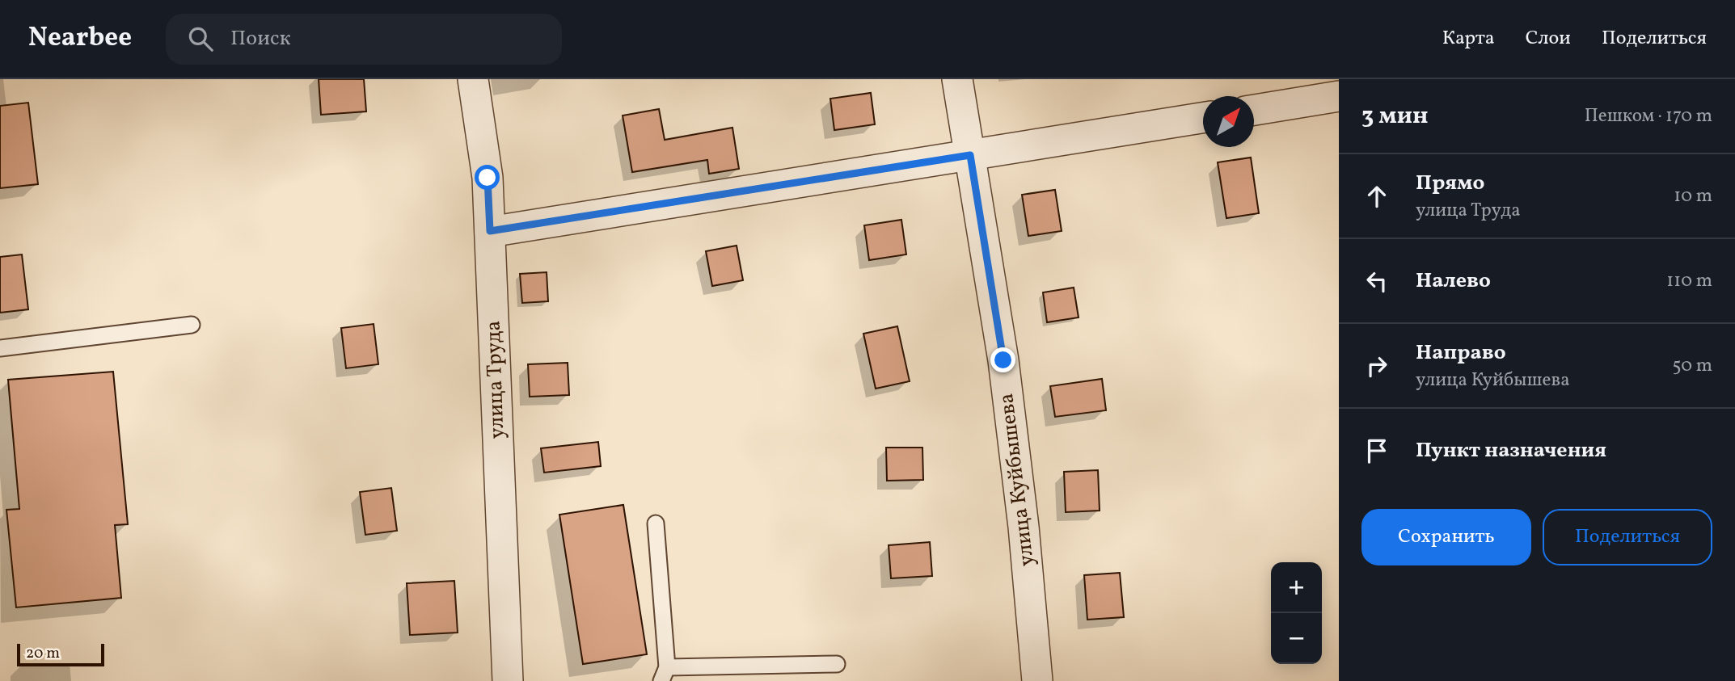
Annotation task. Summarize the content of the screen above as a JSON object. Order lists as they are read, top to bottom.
{
  "streets": {
    "street": ["улица Труда", "улица Куйбышева"]
  },
  "scale_bar": "20 m",
  "north": "top right",
  "page": {
    "header": "Nearbee",
    "search": "Поиск",
    "nav": ["Карта", "Слои", "Поделиться"],
    "heading": ["3 мин", "Пешком · 170 m"],
    "list": [
      ["Прямо", "улица Труда", "10 m"],
      ["Налево", "110 m"],
      ["Направо", "улица Куйбышева", "50 m"],
      "Пункт назначения"
    ],
    "buttons": ["Сохранить", "Поделиться"],
    "map_buttons": ["+", "−"],
    "scale": "20 m"
  }
}
